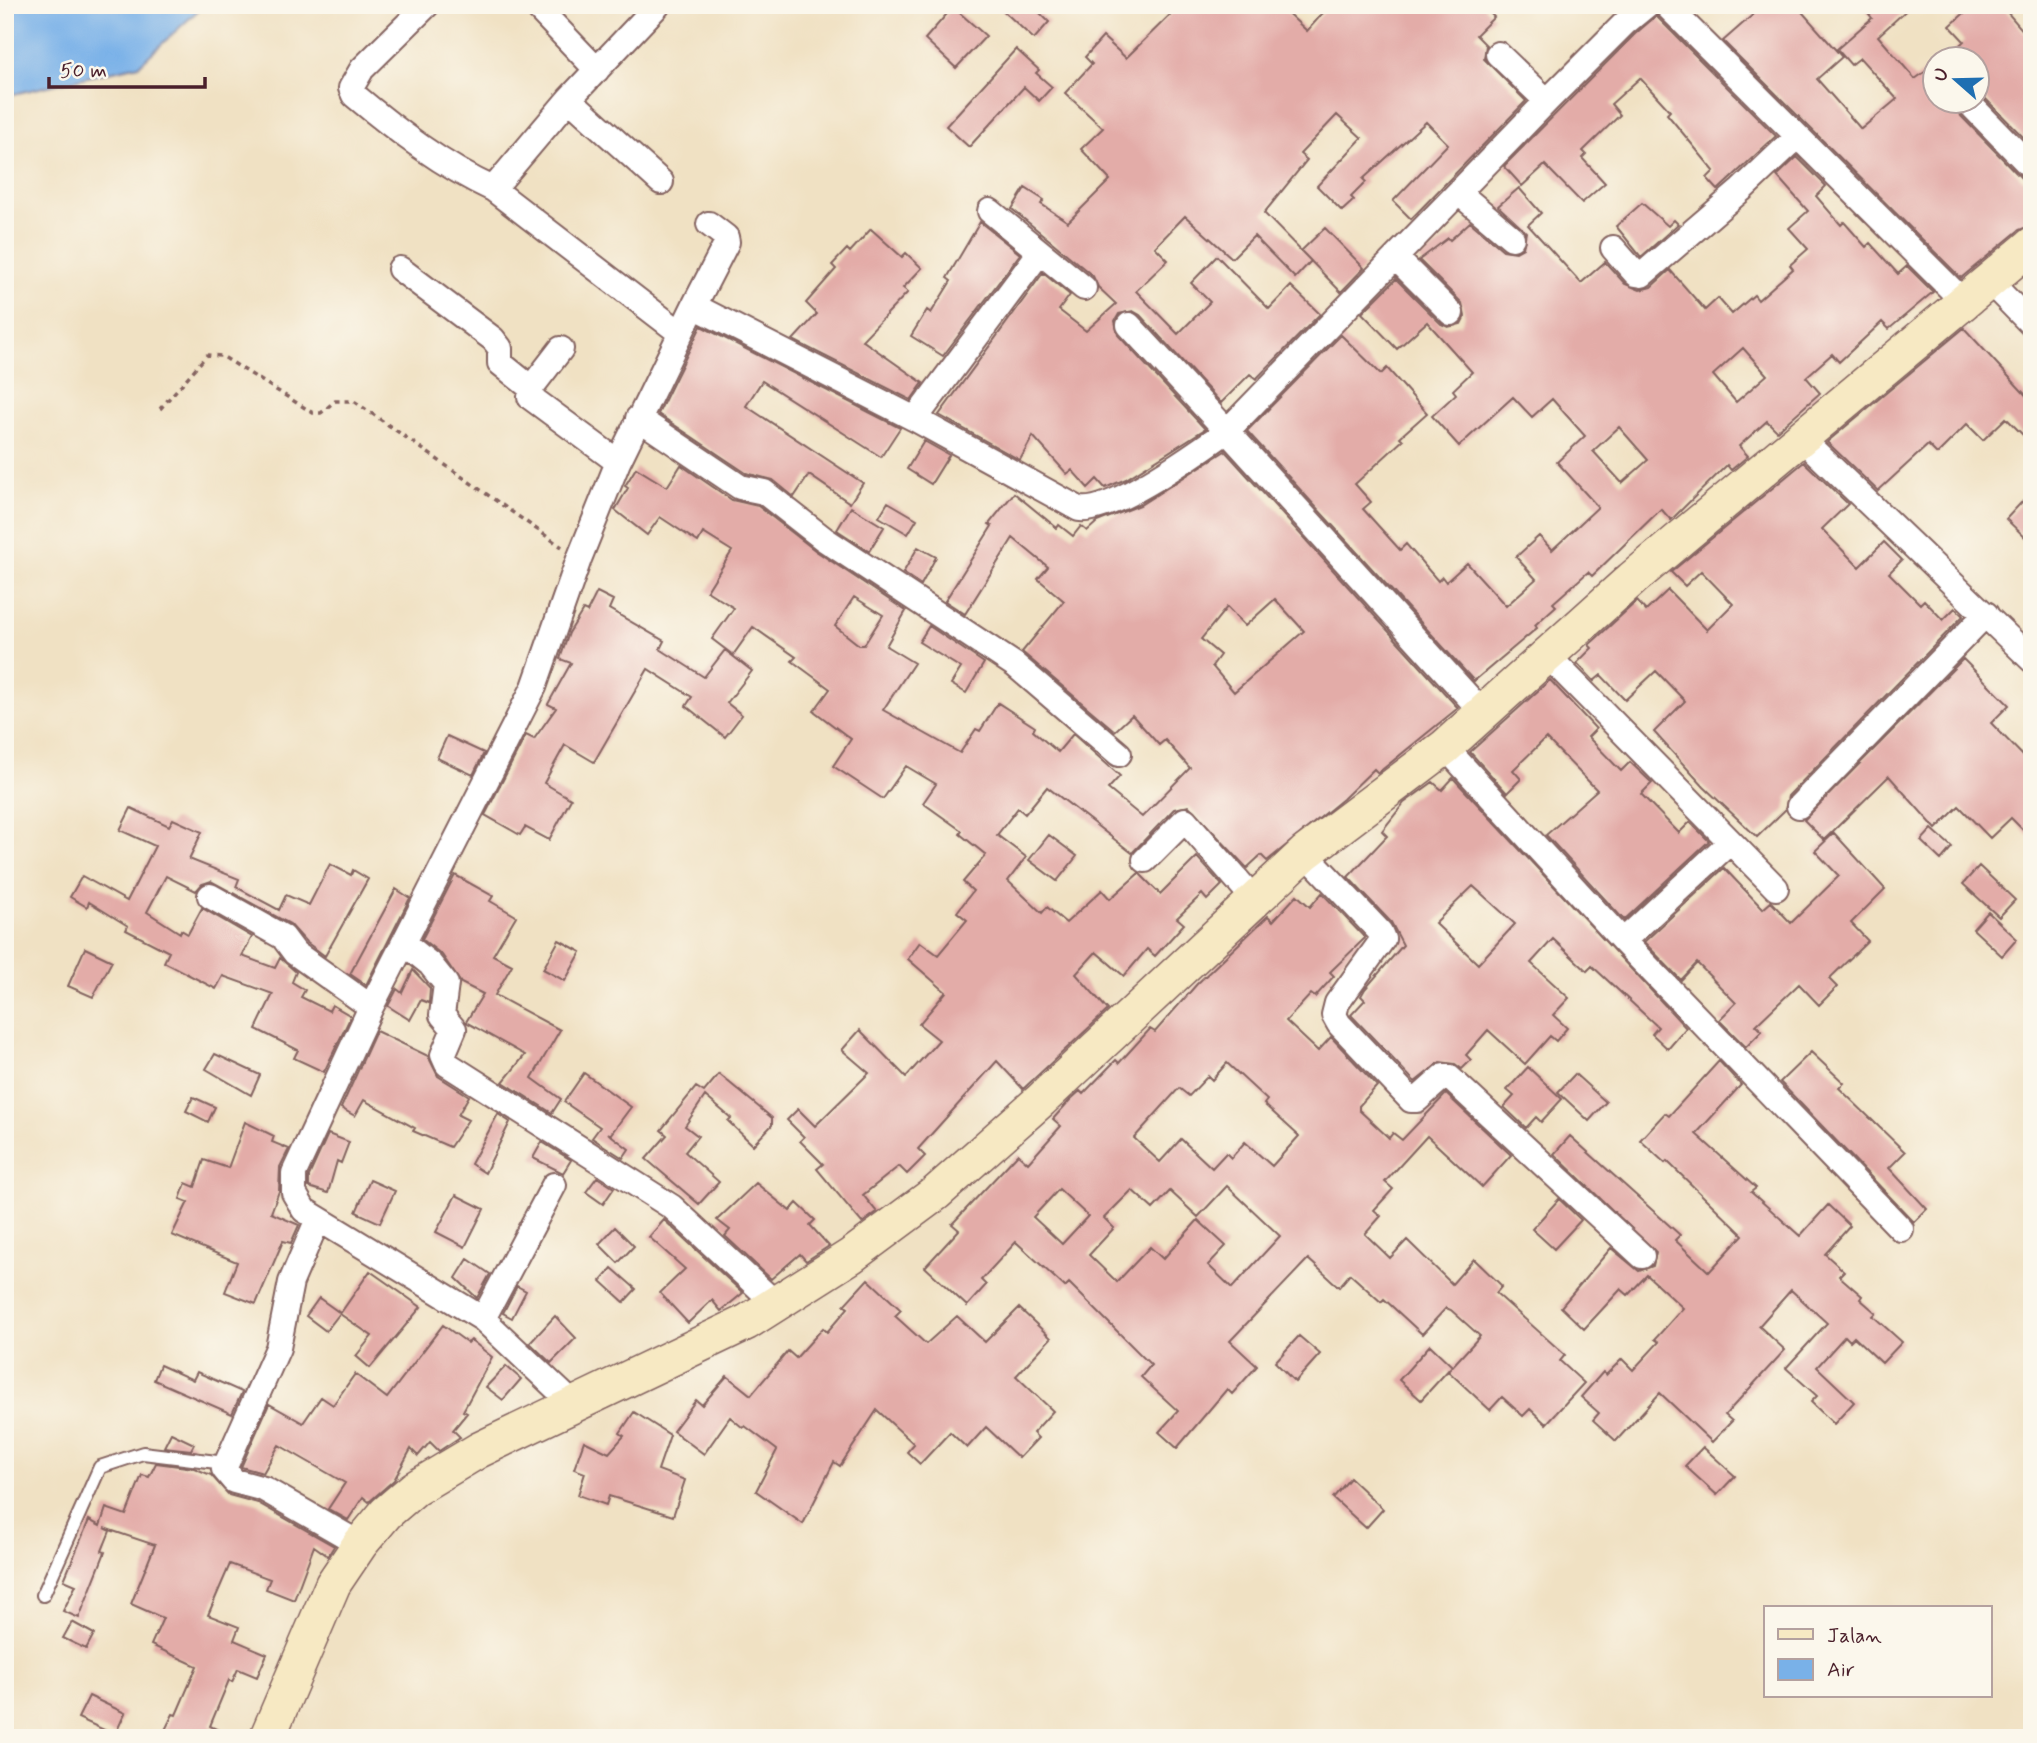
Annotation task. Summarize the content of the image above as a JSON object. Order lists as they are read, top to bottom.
{
  "legend": ["Jalan", "Air"],
  "scale_bar": "50 m",
  "north": "left"
}
